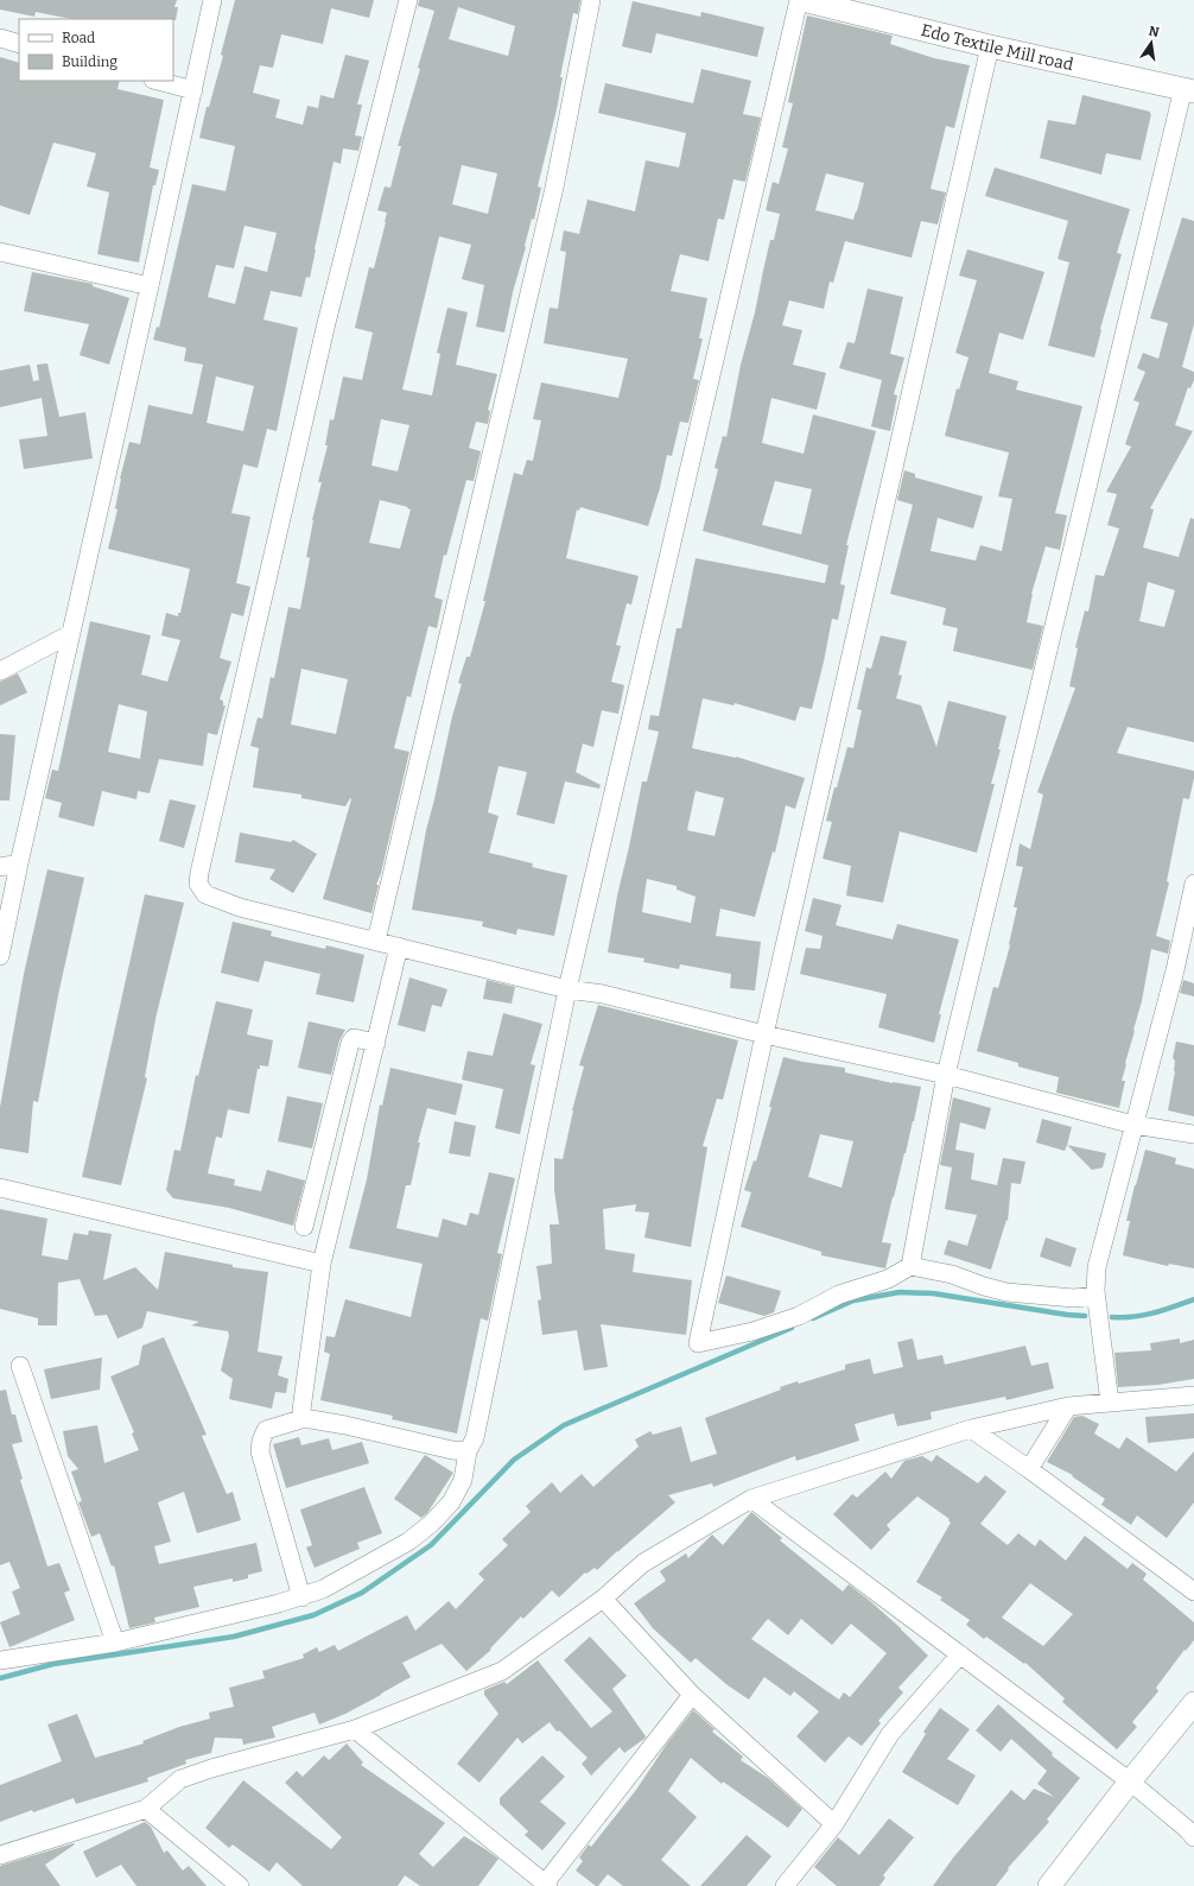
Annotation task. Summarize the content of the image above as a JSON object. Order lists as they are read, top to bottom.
{
  "streets": {
    "street": ["Edo Textile Mill road"]
  },
  "legend": ["Road", "Building"],
  "north": "top"
}
